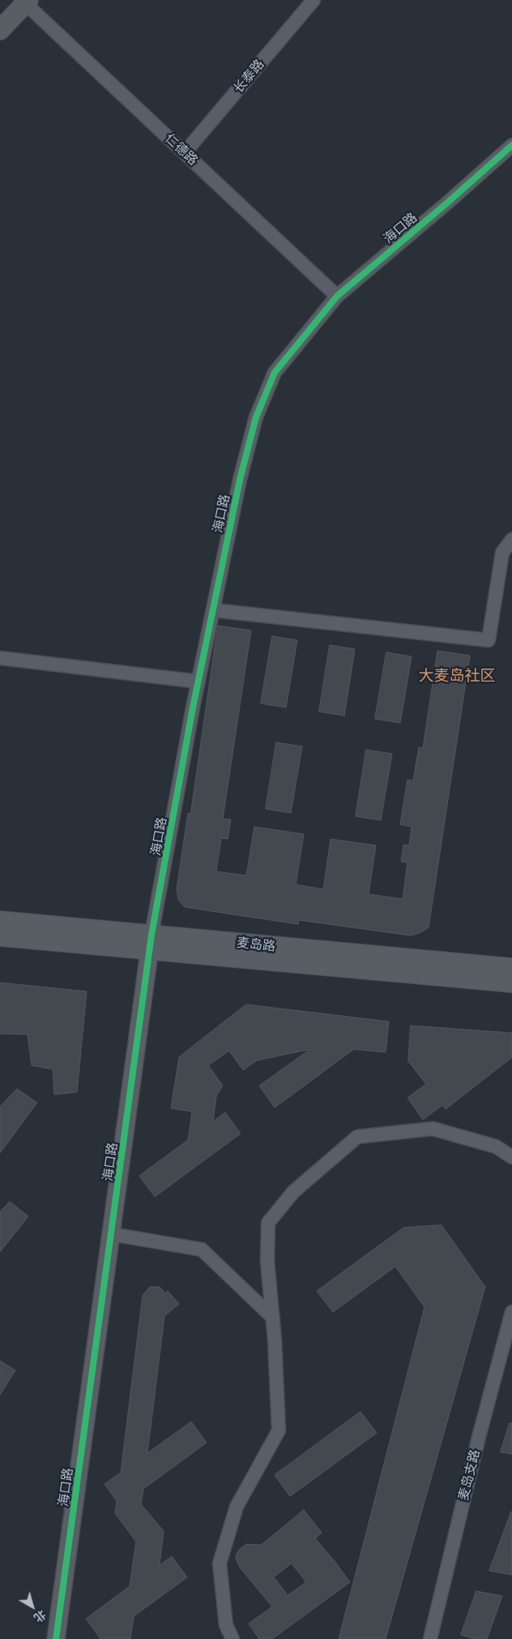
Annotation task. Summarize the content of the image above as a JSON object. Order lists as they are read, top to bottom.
{
  "streets": {
    "main road": ["麦岛路"],
    "street": [
      "长泰路",
      "仁德路",
      "海口路",
      "麦岛支路"
    ]
  },
  "crossings": [
    ["长泰路", "仁德路"],
    ["仁德路", "海口路"],
    ["海口路", "麦岛路"]
  ],
  "districts": ["大麦岛社区"],
  "north": "bottom right"
}
